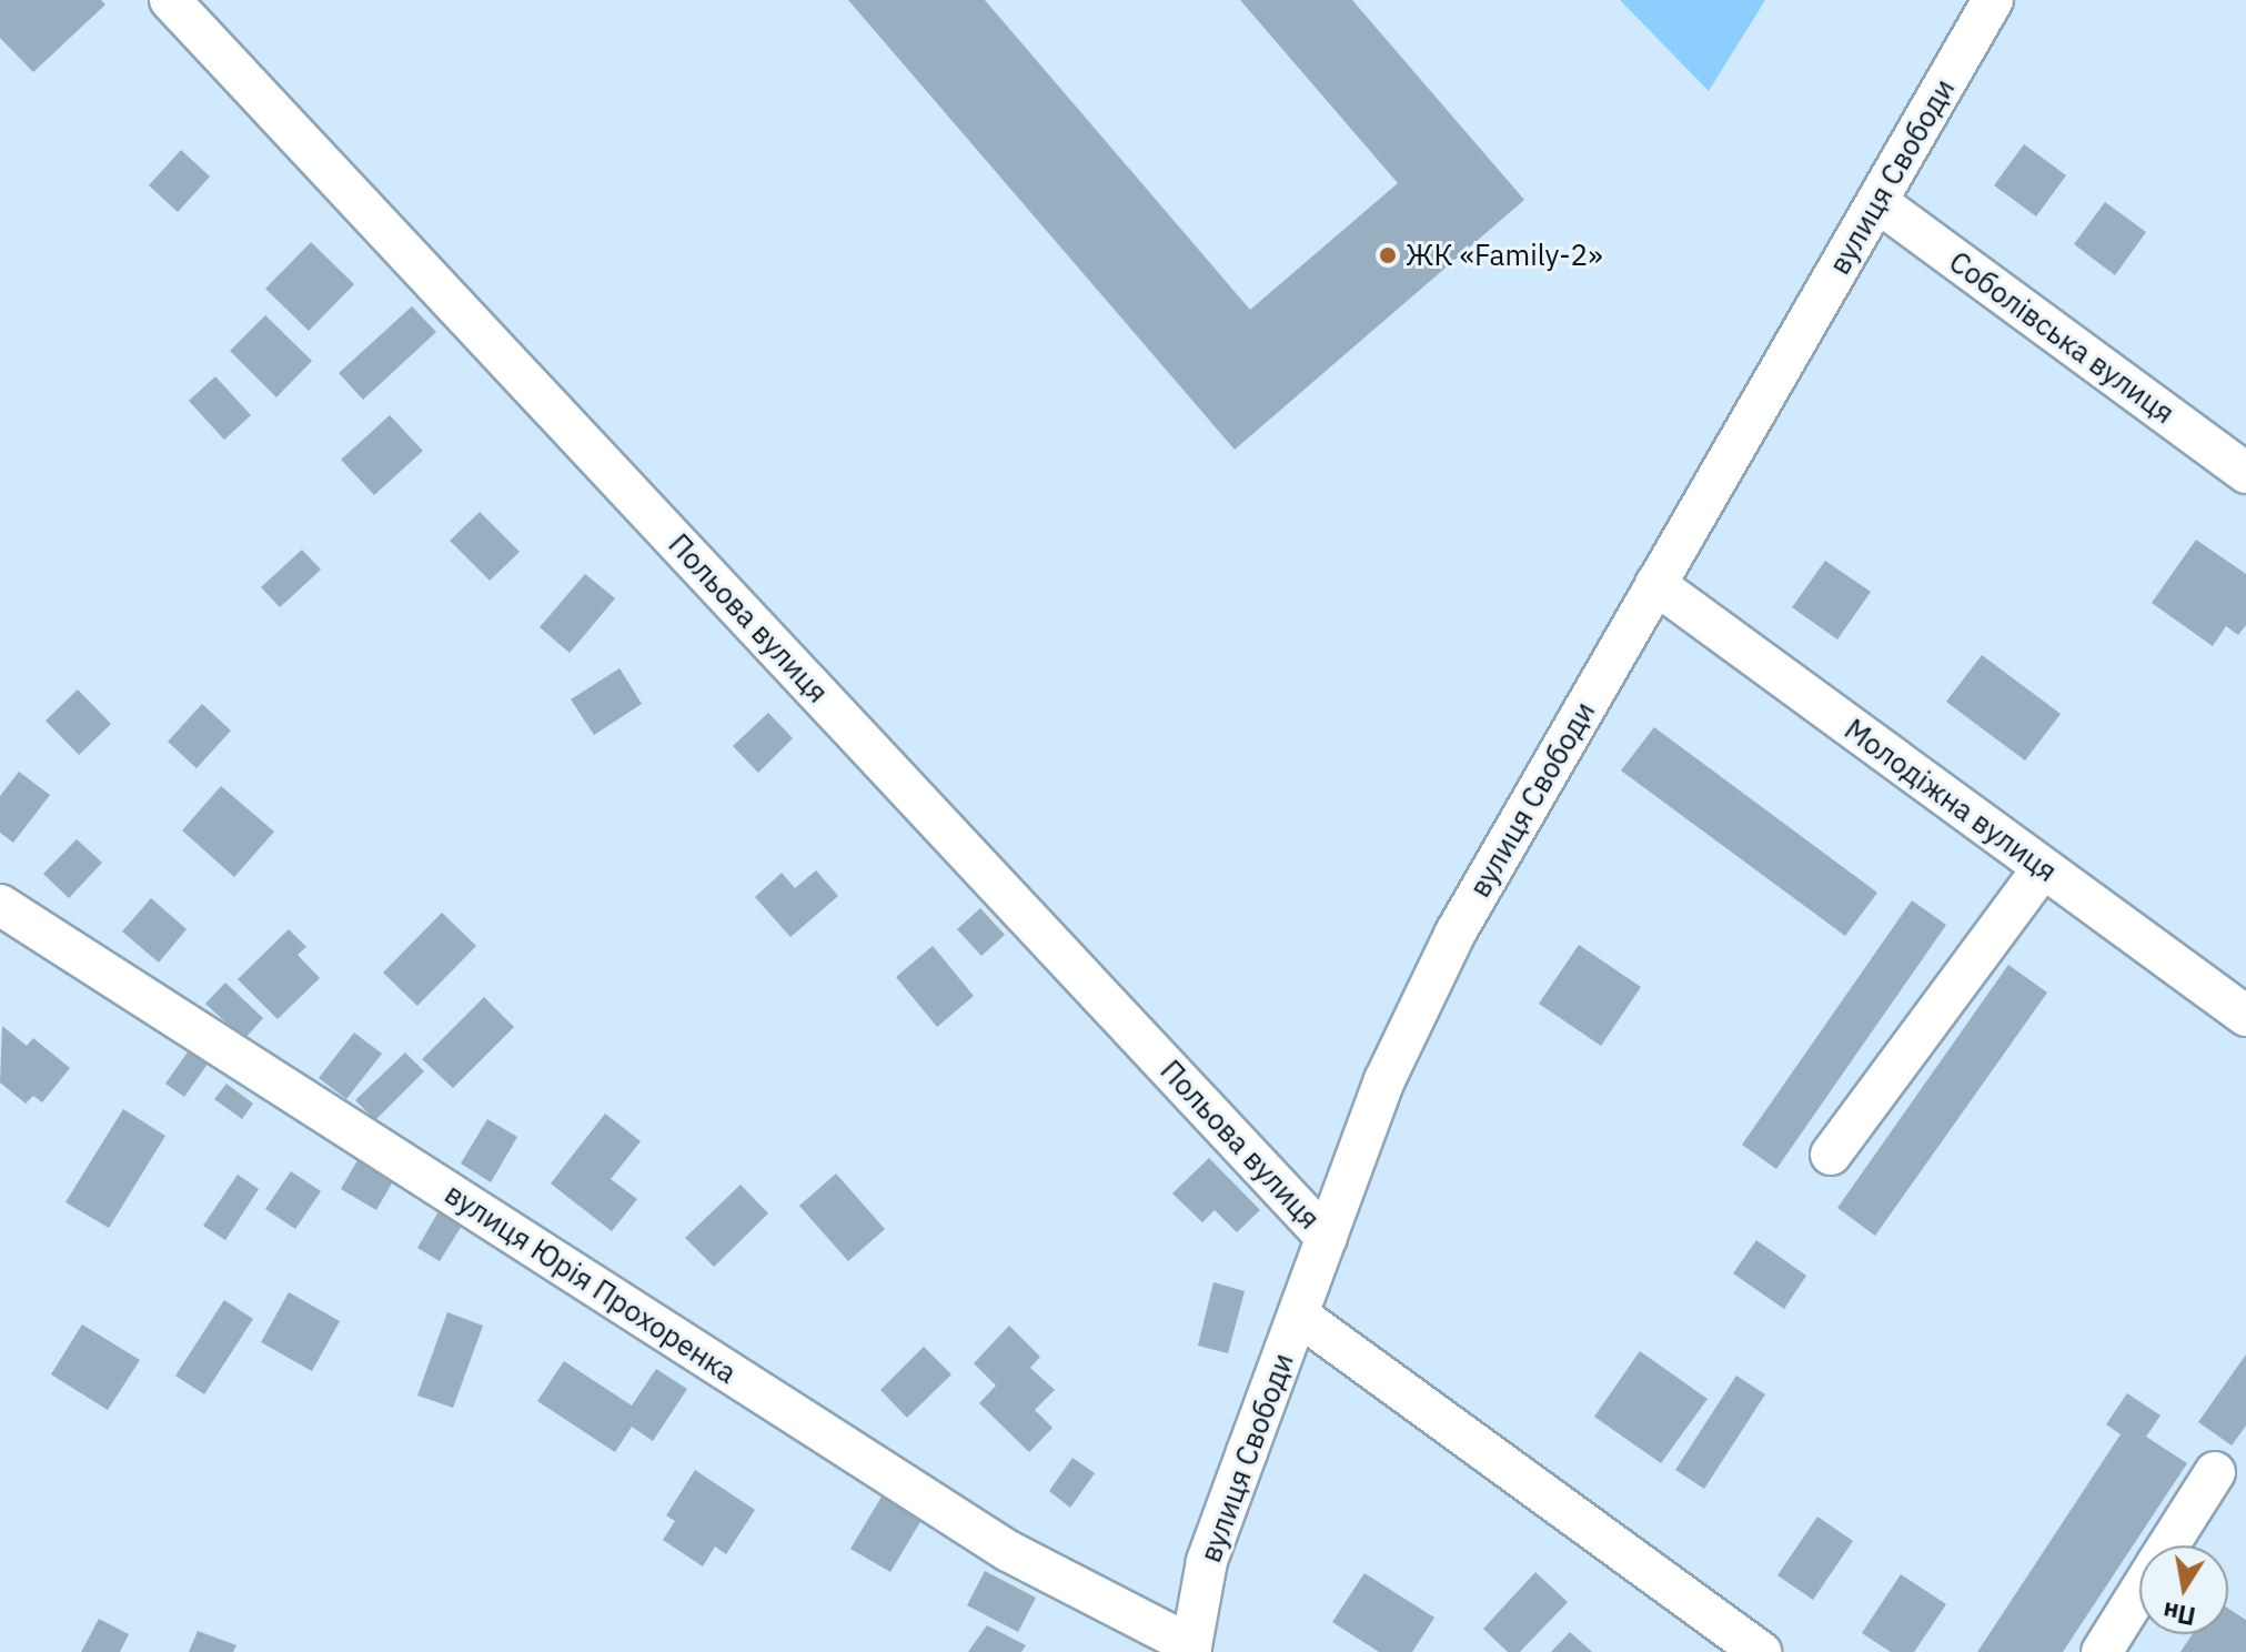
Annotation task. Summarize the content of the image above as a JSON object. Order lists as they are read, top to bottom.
{
  "streets": {
    "street": [
      "вулиця Свободи",
      "Соболівська вулиця",
      "Польова вулиця",
      "Молодіжна вулиця",
      "вулиця Юрія Прохоренка"
    ]
  },
  "crossings": [
    ["вулиця Свободи", "Соболівська вулиця"],
    ["вулиця Свободи", "Польова вулиця"],
    ["вулиця Свободи", "Молодіжна вулиця"],
    ["вулиця Свободи", "вулиця Юрія Прохоренка"]
  ],
  "places": ["ЖК «Family-2»"],
  "north": "bottom"
}
